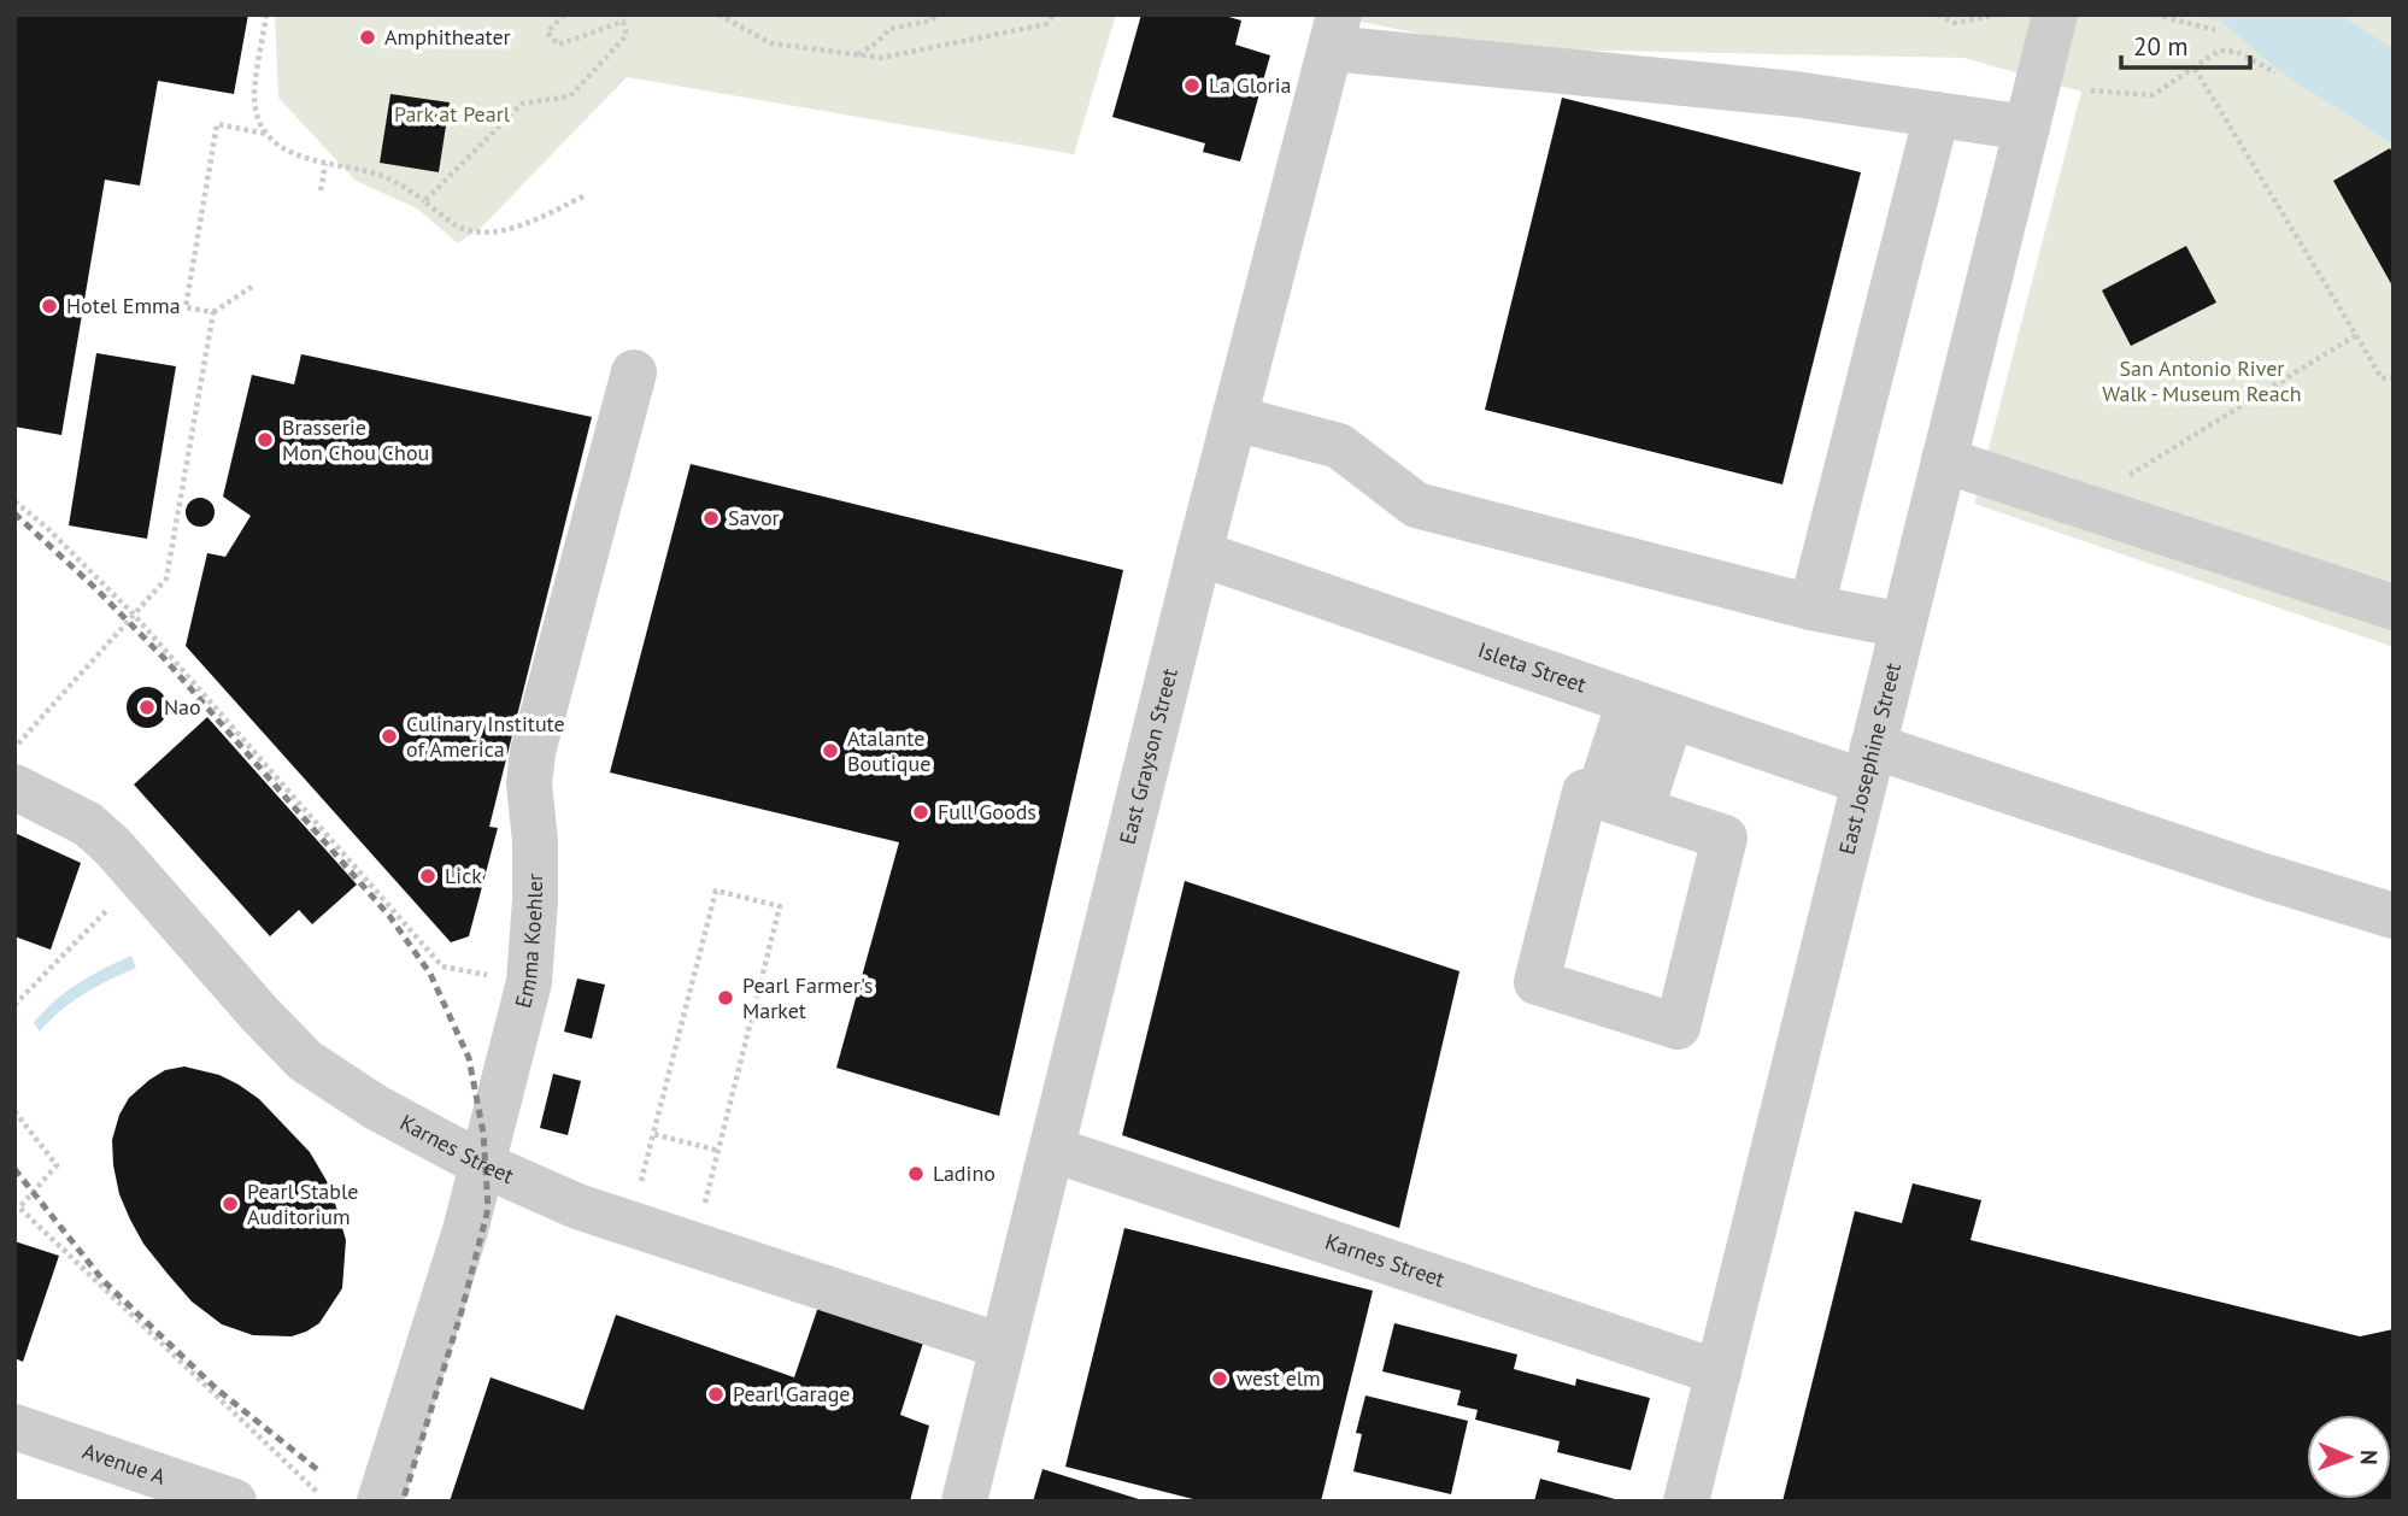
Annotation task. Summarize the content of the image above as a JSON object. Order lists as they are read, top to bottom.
{
  "streets": {
    "street": [
      "Isleta Street",
      "East Grayson Street",
      "East Josephine Street",
      "Emma Koehler",
      "Karnes Street",
      "Avenue A"
    ]
  },
  "crossings": [
    ["Isleta Street", "East Grayson Street"],
    ["Isleta Street", "East Josephine Street"],
    ["East Grayson Street", "Karnes Street"],
    ["East Josephine Street", "Karnes Street"],
    ["Emma Koehler", "Karnes Street"]
  ],
  "parks": ["Park at Pearl", "San Antonio River Walk - Museum Reach"],
  "places": [
    "Amphitheater",
    "La Gloria",
    "Hotel Emma",
    "Brasserie Mon Chou Chou",
    "Savor",
    "Nao",
    "Culinary Institute of America",
    "Atalante Boutique",
    "Full Goods",
    "Lick",
    "Pearl Farmer's Market",
    "Ladino",
    "Pearl Stable Auditorium",
    "west elm",
    "Pearl Garage"
  ],
  "scale_bar": "20 m",
  "north": "right"
}
